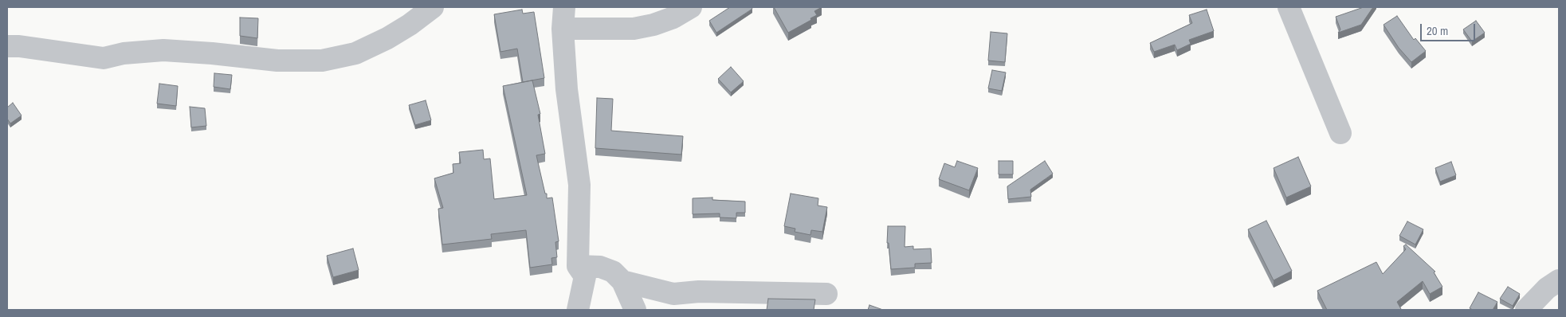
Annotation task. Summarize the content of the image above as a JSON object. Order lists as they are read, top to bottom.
{
  "scale_bar": "20 m"
}
